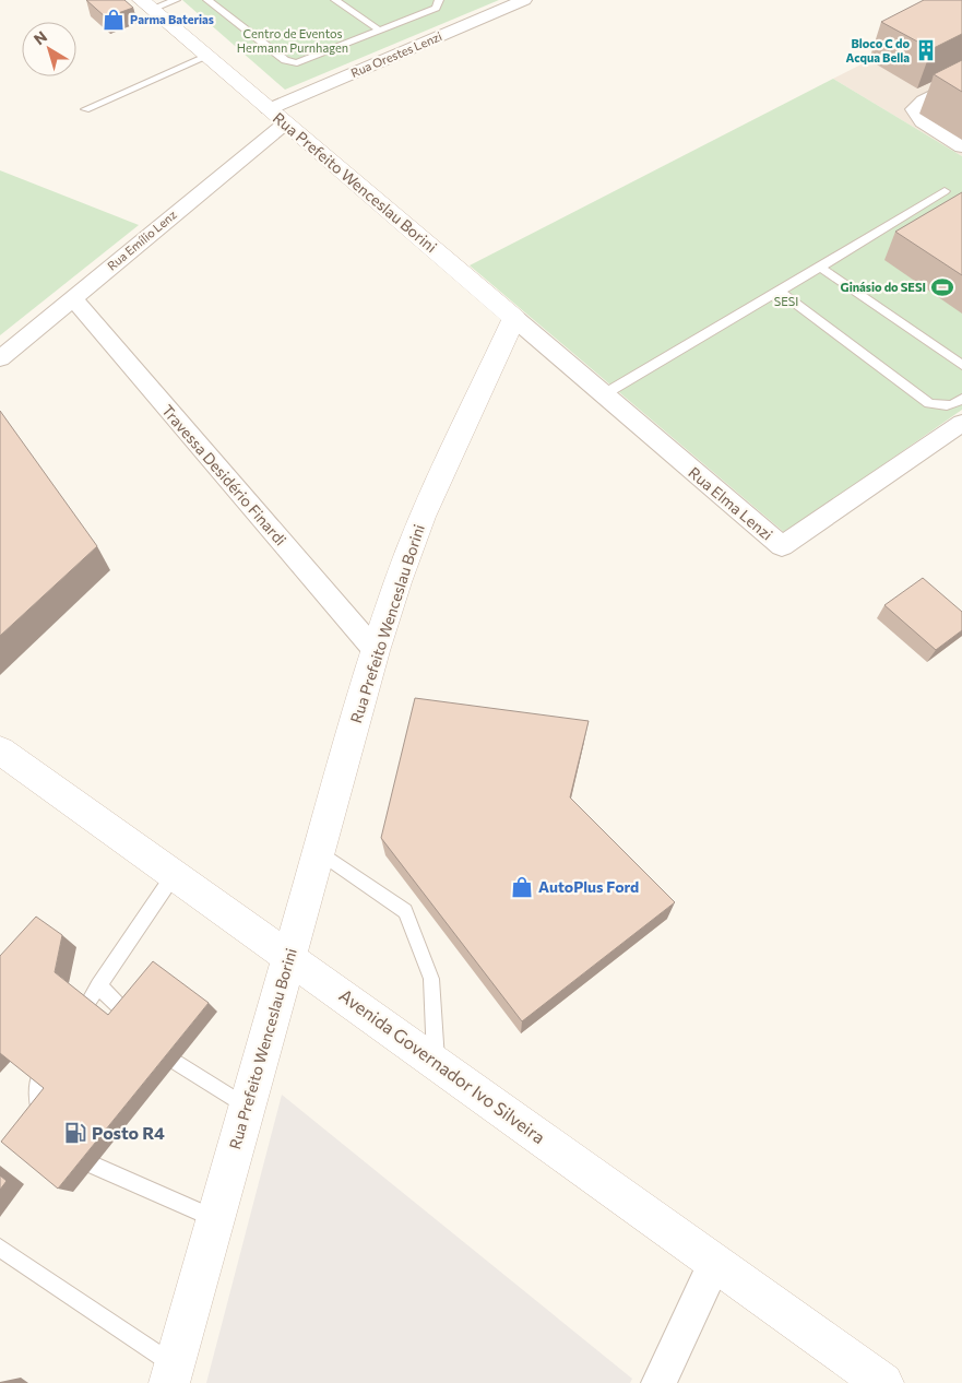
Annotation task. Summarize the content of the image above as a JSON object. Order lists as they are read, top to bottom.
{
  "streets": {
    "street": [
      "Rua Orestes Lenzi",
      "Rua Prefeito Wenceslau Borini",
      "Rua Emílio Lenz",
      "Travessa Desidério Finardi",
      "Rua Elma Lenzi",
      "Avenida Governador Ivo Silveira"
    ]
  },
  "crossings": [
    ["Rua Orestes Lenzi", "Rua Prefeito Wenceslau Borini"],
    ["Rua Prefeito Wenceslau Borini", "Rua Emílio Lenz"],
    ["Rua Prefeito Wenceslau Borini", "Travessa Desidério Finardi"],
    ["Rua Prefeito Wenceslau Borini", "Rua Elma Lenzi"],
    ["Rua Prefeito Wenceslau Borini", "Avenida Governador Ivo Silveira"],
    ["Rua Emílio Lenz", "Travessa Desidério Finardi"]
  ],
  "parks": ["Centro de Eventos Hermann Purnhagen", "SESI"],
  "places": {
    "shop": ["Parma Baterias", "AutoPlus Ford"],
    "building": ["Bloco C do Acqua Bella"],
    "sports": ["Ginásio do SESI"],
    "fuel station": ["Posto R4"]
  },
  "north": "top left"
}
